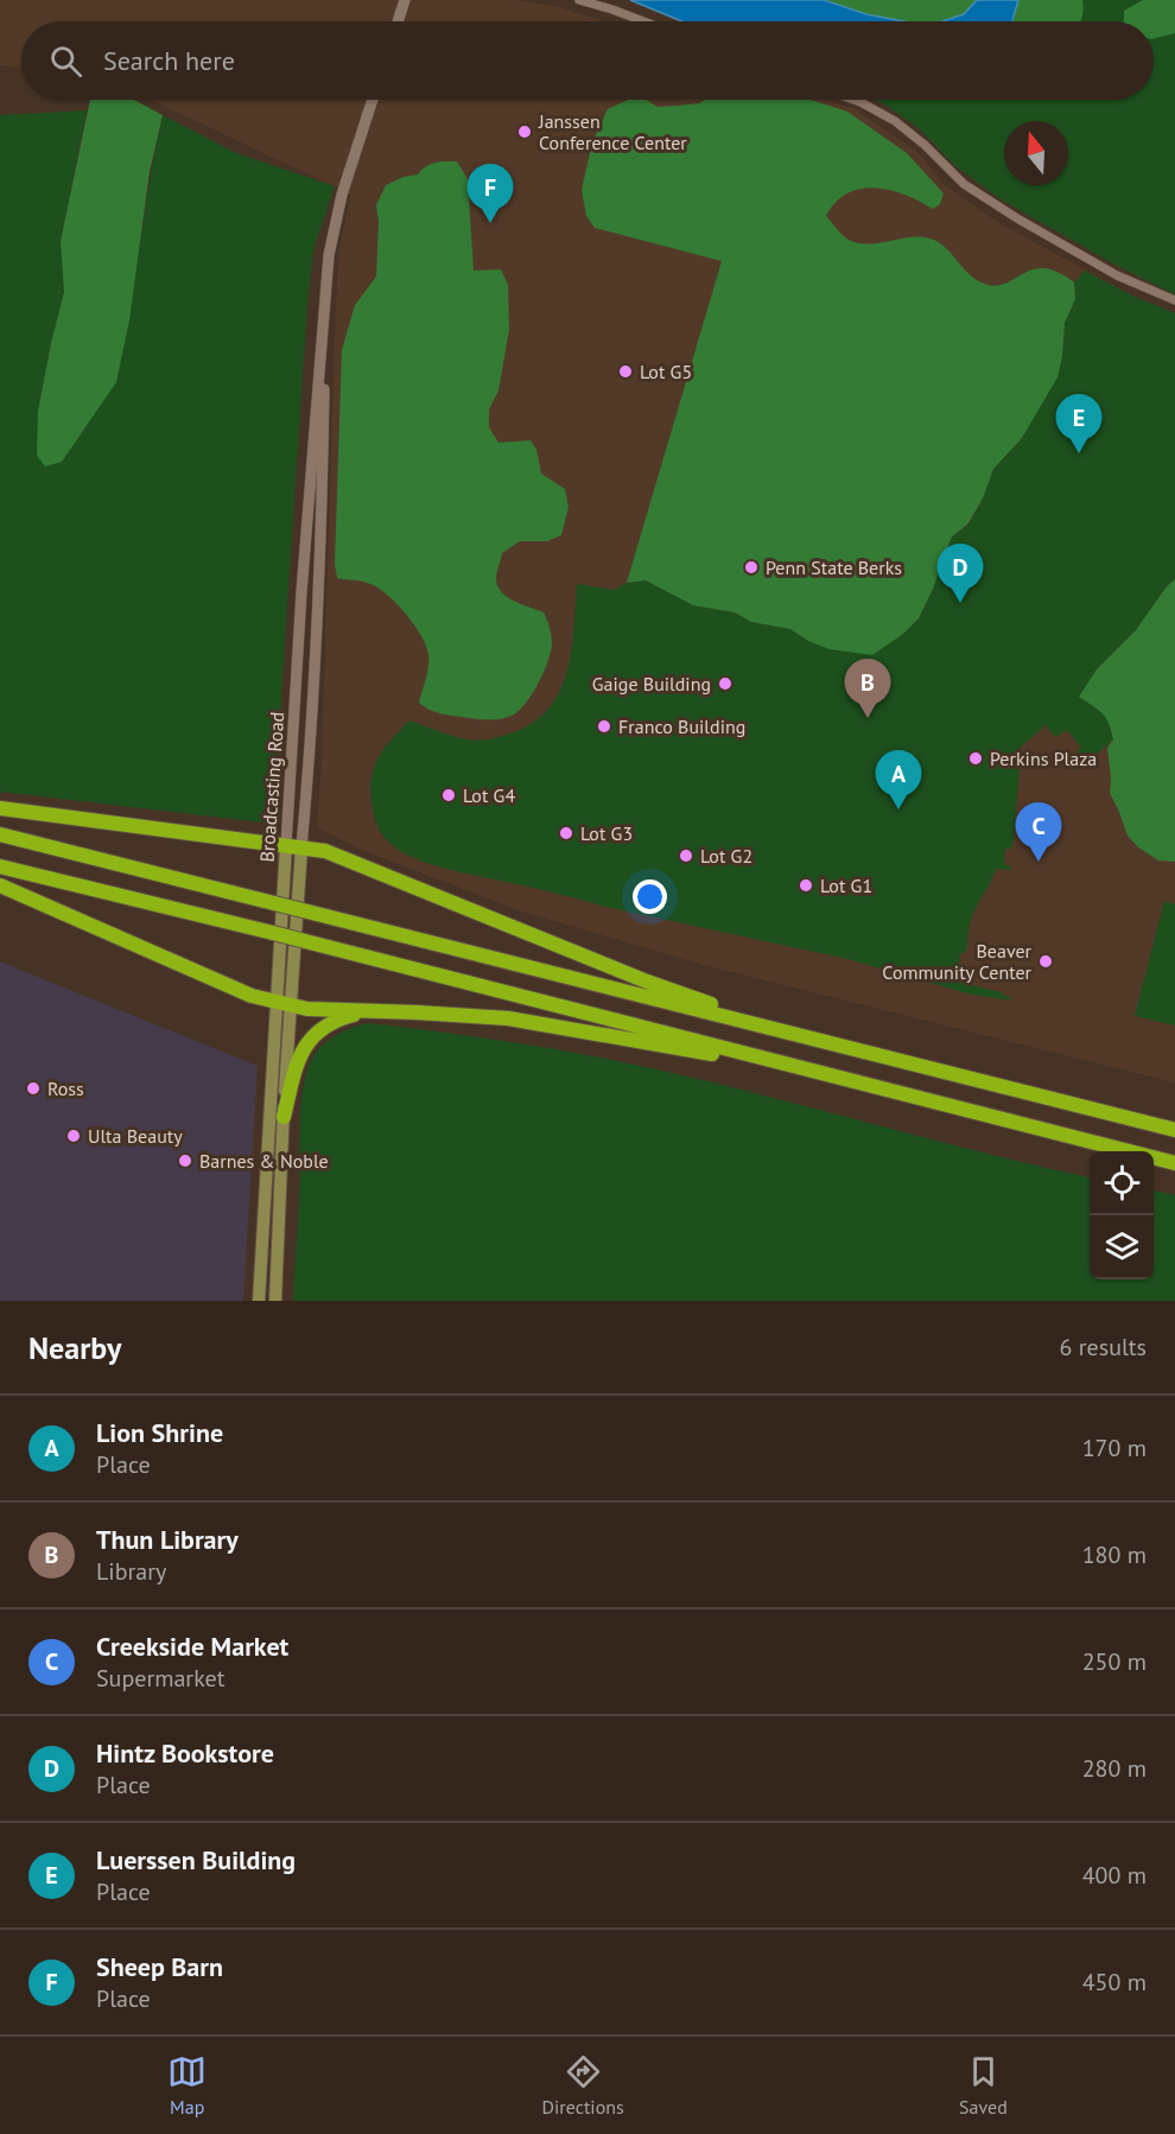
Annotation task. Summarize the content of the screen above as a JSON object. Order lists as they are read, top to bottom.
{
  "streets": {
    "main road": ["Broadcasting Road"]
  },
  "places": [
    "Janssen Conference Center",
    "Lot G5",
    "Penn State Berks",
    "Gaige Building",
    "Franco Building",
    "Perkins Plaza",
    "Lot G4",
    "Lot G3",
    "Lot G2",
    "Lot G1",
    "Beaver Community Center",
    "Ross",
    "Ulta Beauty",
    "Barnes & Noble"
  ],
  "north": "top",
  "page": {
    "search": "Search here",
    "pins": [
      "F",
      "E",
      "D",
      "B",
      "A",
      "C"
    ],
    "heading": ["Nearby", "6 results"],
    "list": [
      {
        "mark": "A",
        "name": "Lion Shrine",
        "note": "Place",
        "value": "170 m"
      },
      {
        "mark": "B",
        "name": "Thun Library",
        "note": "Library",
        "value": "180 m"
      },
      {
        "mark": "C",
        "name": "Creekside Market",
        "note": "Supermarket",
        "value": "250 m"
      },
      {
        "mark": "D",
        "name": "Hintz Bookstore",
        "note": "Place",
        "value": "280 m"
      },
      {
        "mark": "E",
        "name": "Luerssen Building",
        "note": "Place",
        "value": "400 m"
      },
      {
        "mark": "F",
        "name": "Sheep Barn",
        "note": "Place",
        "value": "450 m"
      }
    ],
    "nav": ["Map", "Directions", "Saved"]
  }
}
